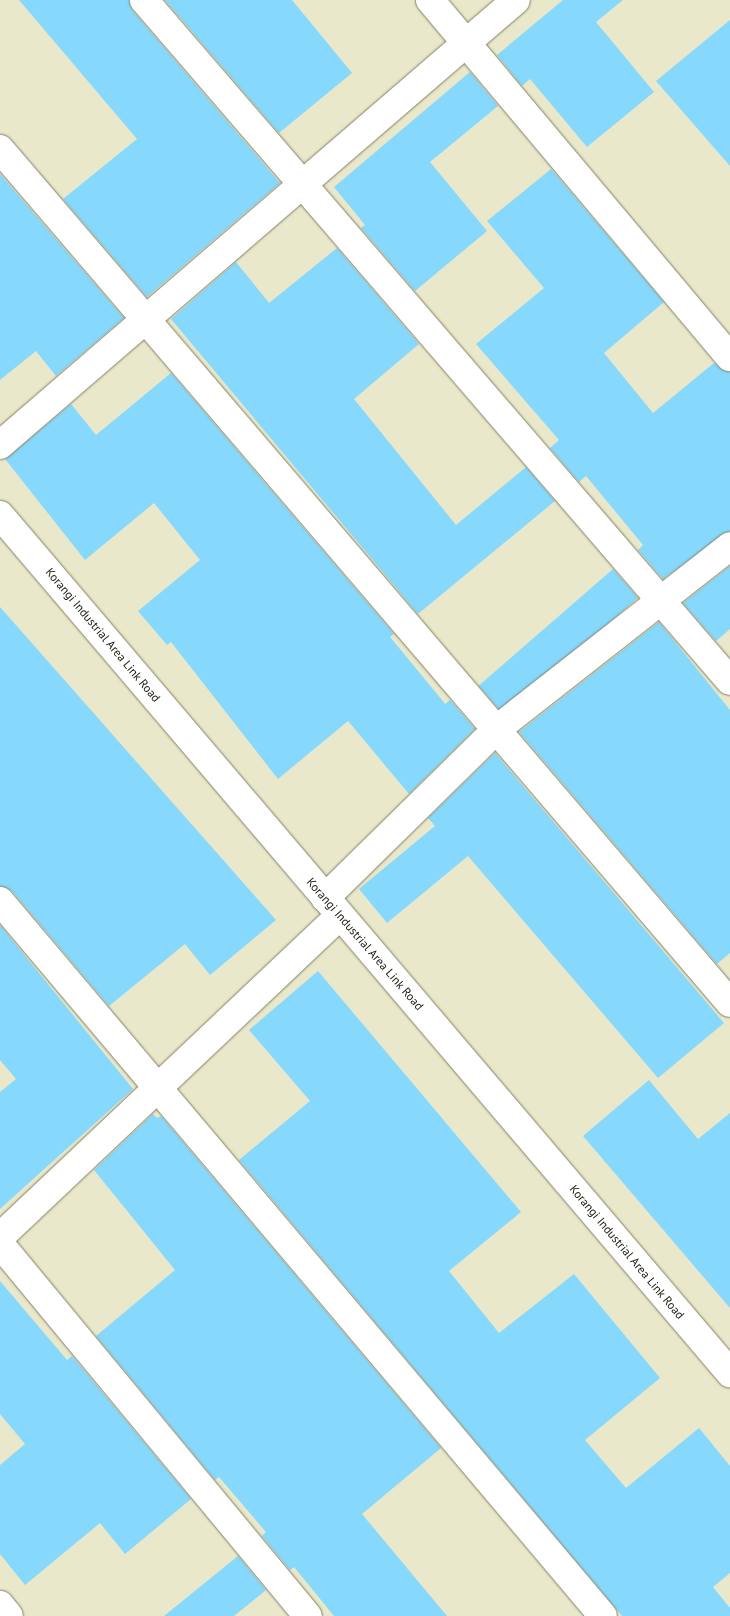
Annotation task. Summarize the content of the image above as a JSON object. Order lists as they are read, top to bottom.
{
  "streets": {
    "street": ["Korangi Industrial Area Link Road"]
  }
}
